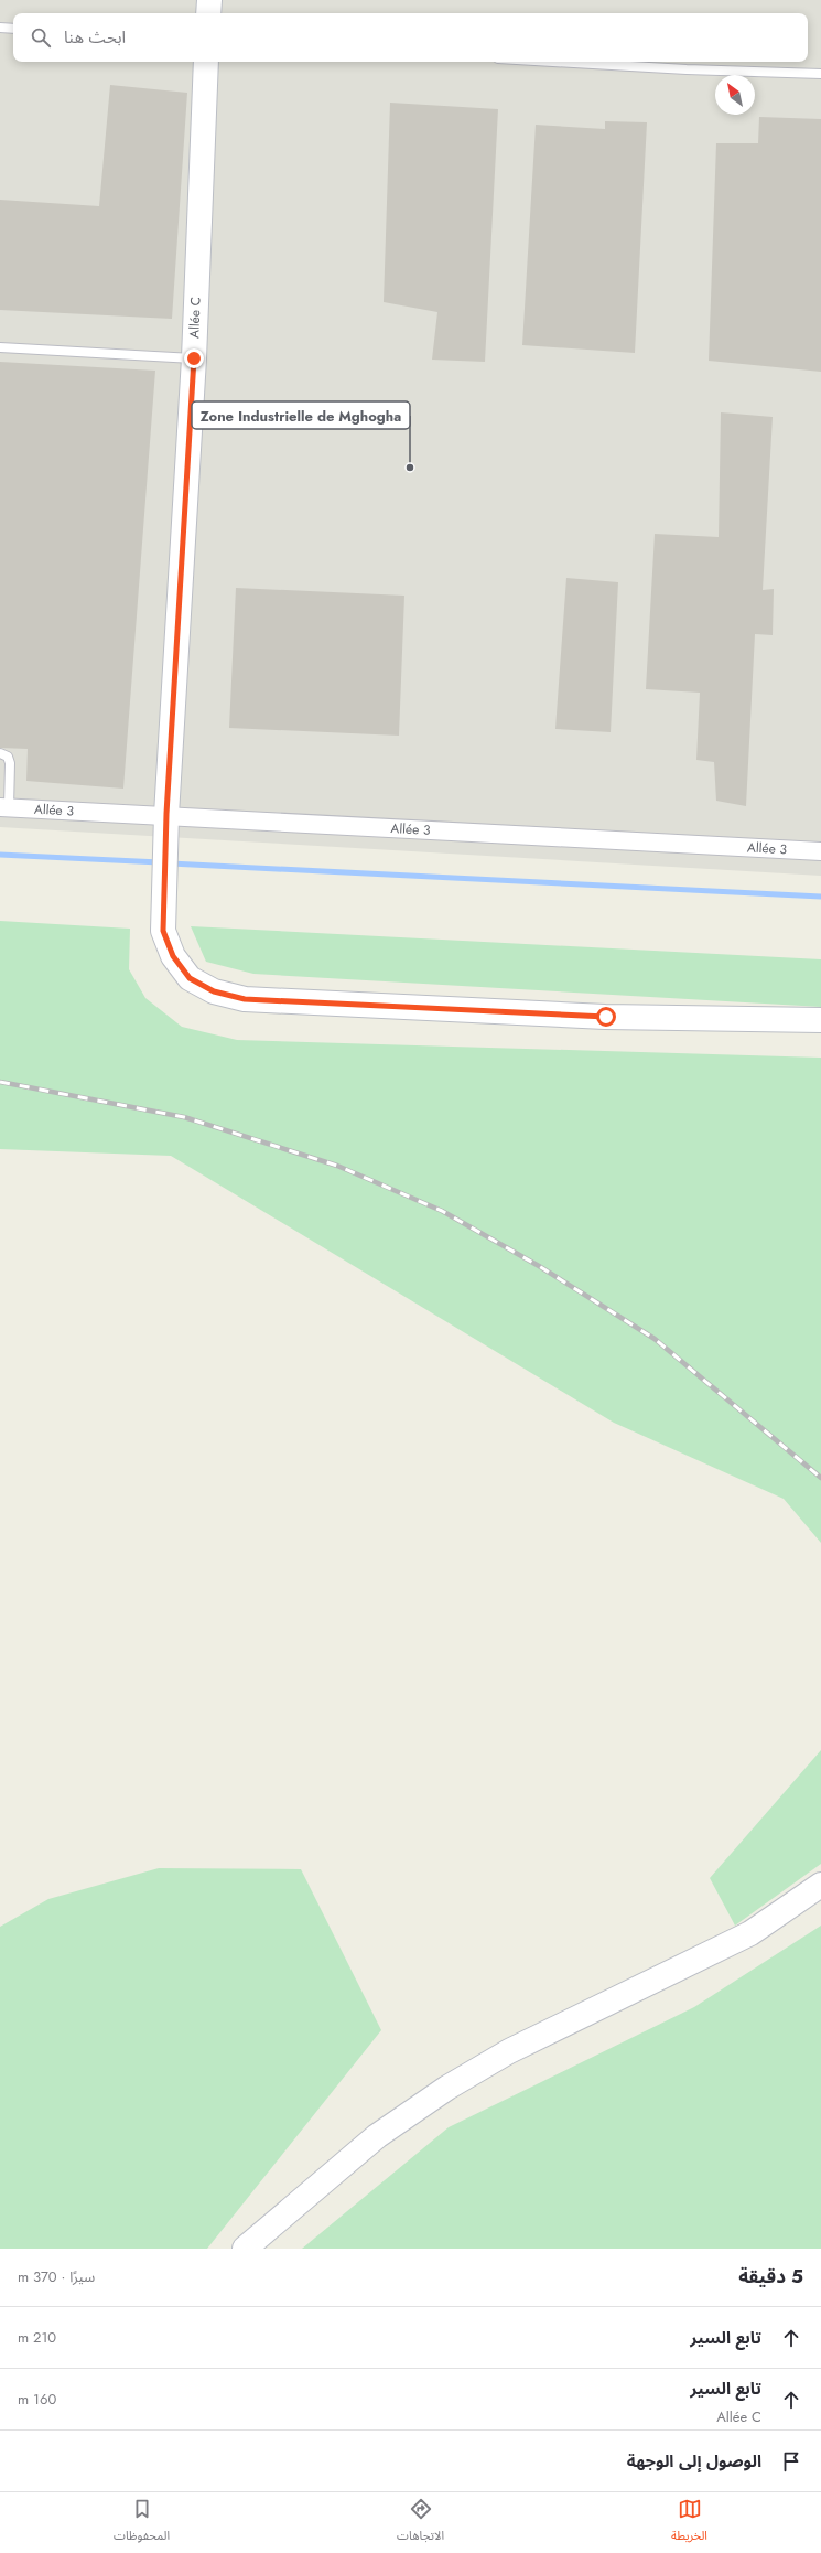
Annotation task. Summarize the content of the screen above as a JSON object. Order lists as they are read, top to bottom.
{
  "streets": {
    "street": ["Allée C", "Allée 3"]
  },
  "crossings": [
    ["Allée C", "Allée 3"]
  ],
  "places": ["Zone Industrielle de Mghogha"],
  "north": "top left",
  "page": {
    "search": "ابحث هنا",
    "heading": ["5 دقيقة", "سيرًا · 370 m"],
    "list": [
      ["تابع السير", "210 m"],
      ["تابع السير", "Allée C", "160 m"],
      "الوصول إلى الوجهة"
    ],
    "nav": ["الخريطة", "الاتجاهات", "المحفوظات"]
  }
}
